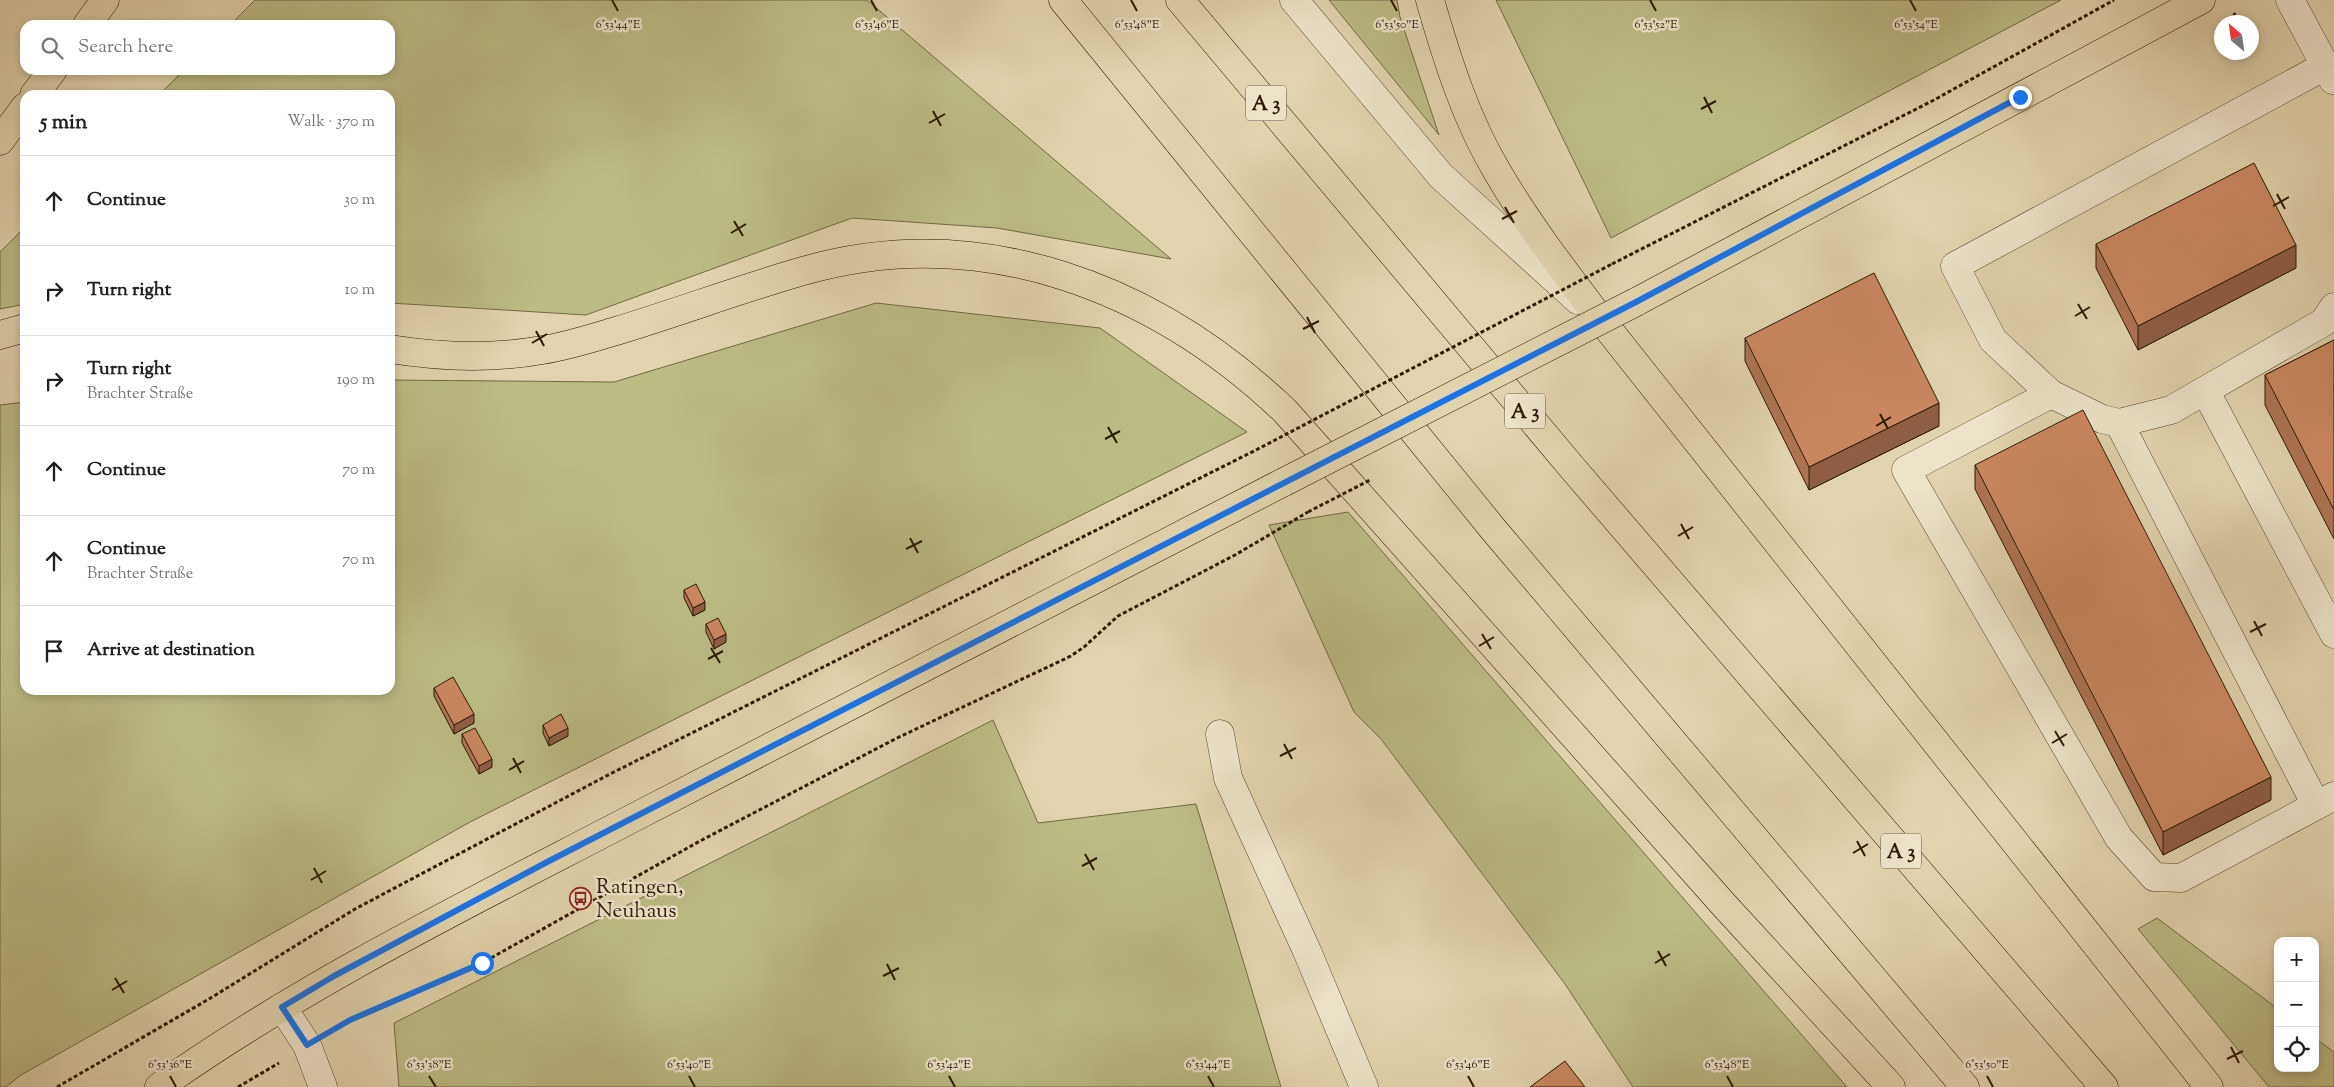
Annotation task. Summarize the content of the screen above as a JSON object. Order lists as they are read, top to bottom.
{
  "streets": {
    "main road": ["A 3"]
  },
  "places": {
    "bus stop": ["Ratingen, Neuhaus"]
  },
  "north": "top left",
  "page": {
    "search": "Search here",
    "heading": ["5 min", "Walk · 370 m"],
    "list": [
      ["Continue", "30 m"],
      ["Turn right", "10 m"],
      ["Turn right", "Brachter Straße", "190 m"],
      ["Continue", "70 m"],
      ["Continue", "Brachter Straße", "70 m"],
      "Arrive at destination"
    ],
    "map_buttons": ["+", "−"]
  },
  "coordinates": [
    "6°53'44\"E",
    "6°53'46\"E",
    "6°53'48\"E",
    "6°53'50\"E",
    "6°53'52\"E",
    "6°53'54\"E",
    "6°53'36\"E",
    "6°53'38\"E",
    "6°53'40\"E",
    "6°53'42\"E"
  ]
}
